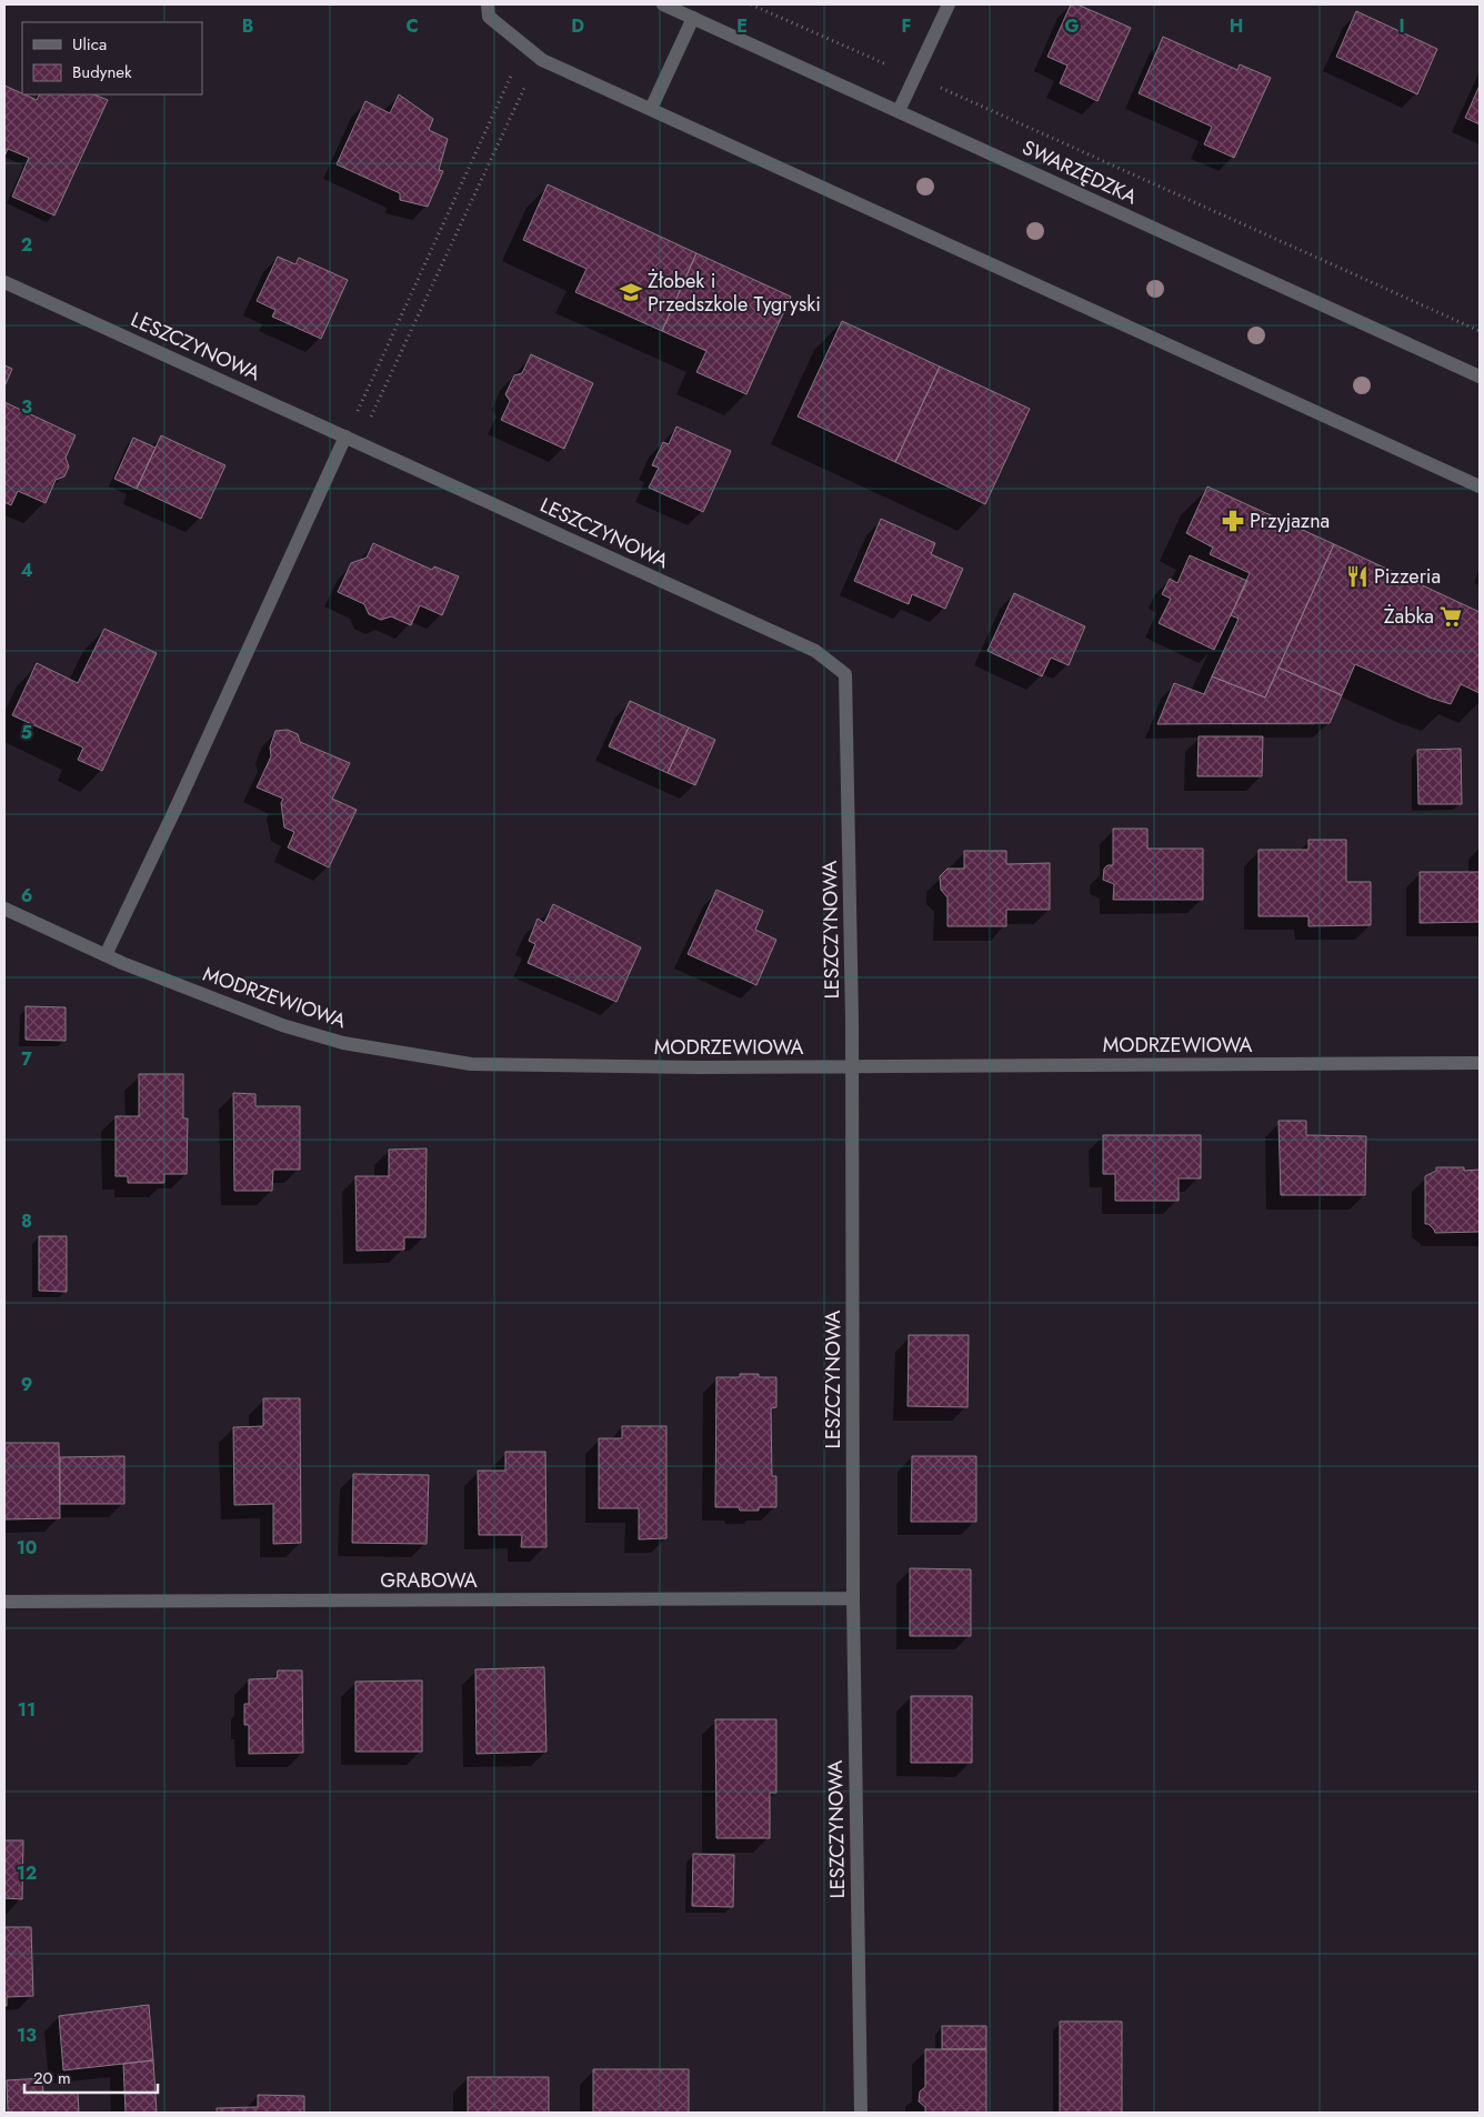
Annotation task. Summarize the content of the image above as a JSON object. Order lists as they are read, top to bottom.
{
  "streets": {
    "street": [
      "SWARZĘDZKA",
      "LESZCZYNOWA",
      "MODRZEWIOWA",
      "GRABOWA"
    ]
  },
  "crossings": [
    ["LESZCZYNOWA", "MODRZEWIOWA"],
    ["LESZCZYNOWA", "GRABOWA"]
  ],
  "places": {
    "school or university": ["Żłobek i Przedszkole Tygryski"],
    "pharmacy": ["Przyjazna"],
    "restaurant": ["Pizzeria"],
    "supermarket": ["Żabka"]
  },
  "legend": ["Ulica", "Budynek"],
  "scale_bar": "20 m",
  "grid": {
    "columns": [
      "B",
      "C",
      "D",
      "E",
      "F",
      "G",
      "H",
      "I"
    ],
    "rows": [
      "2",
      "3",
      "4",
      "5",
      "6",
      "7",
      "8",
      "9",
      "10",
      "11",
      "12",
      "13"
    ]
  }
}
